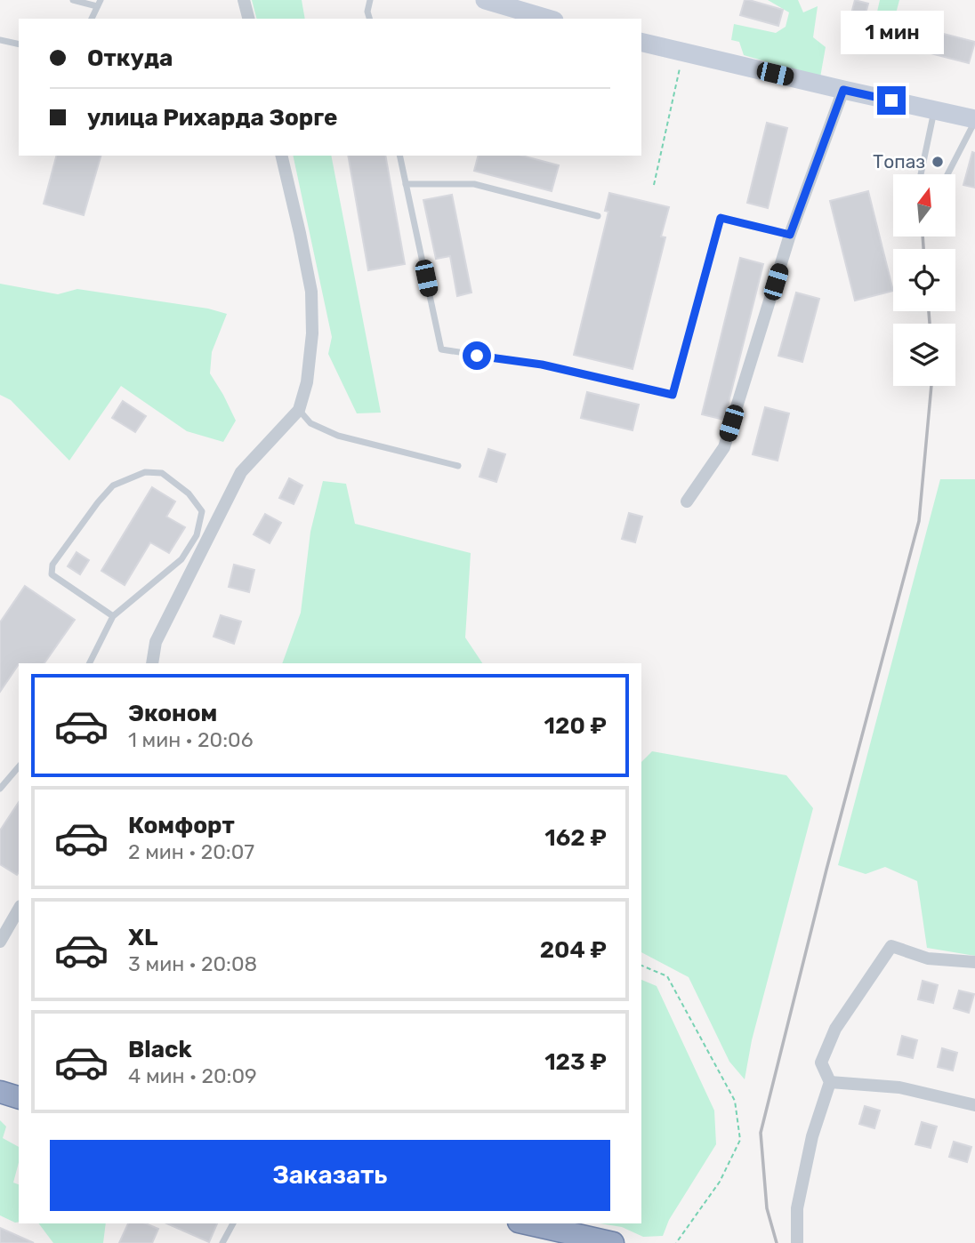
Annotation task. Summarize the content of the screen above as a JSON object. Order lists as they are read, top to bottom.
{
  "places": ["Топаз"],
  "north": "top",
  "page": {
    "bubble": "1 мин",
    "banner": ["Откуда", "улица Рихарда Зорге"],
    "list": [
      {
        "name": "Эконом",
        "note": "1 мин · 20:06",
        "value": "120 ₽"
      },
      {
        "name": "Комфорт",
        "note": "2 мин · 20:07",
        "value": "162 ₽"
      },
      {
        "name": "XL",
        "note": "3 мин · 20:08",
        "value": "204 ₽"
      },
      {
        "name": "Black",
        "note": "4 мин · 20:09",
        "value": "123 ₽"
      }
    ],
    "buttons": "Заказать"
  }
}
